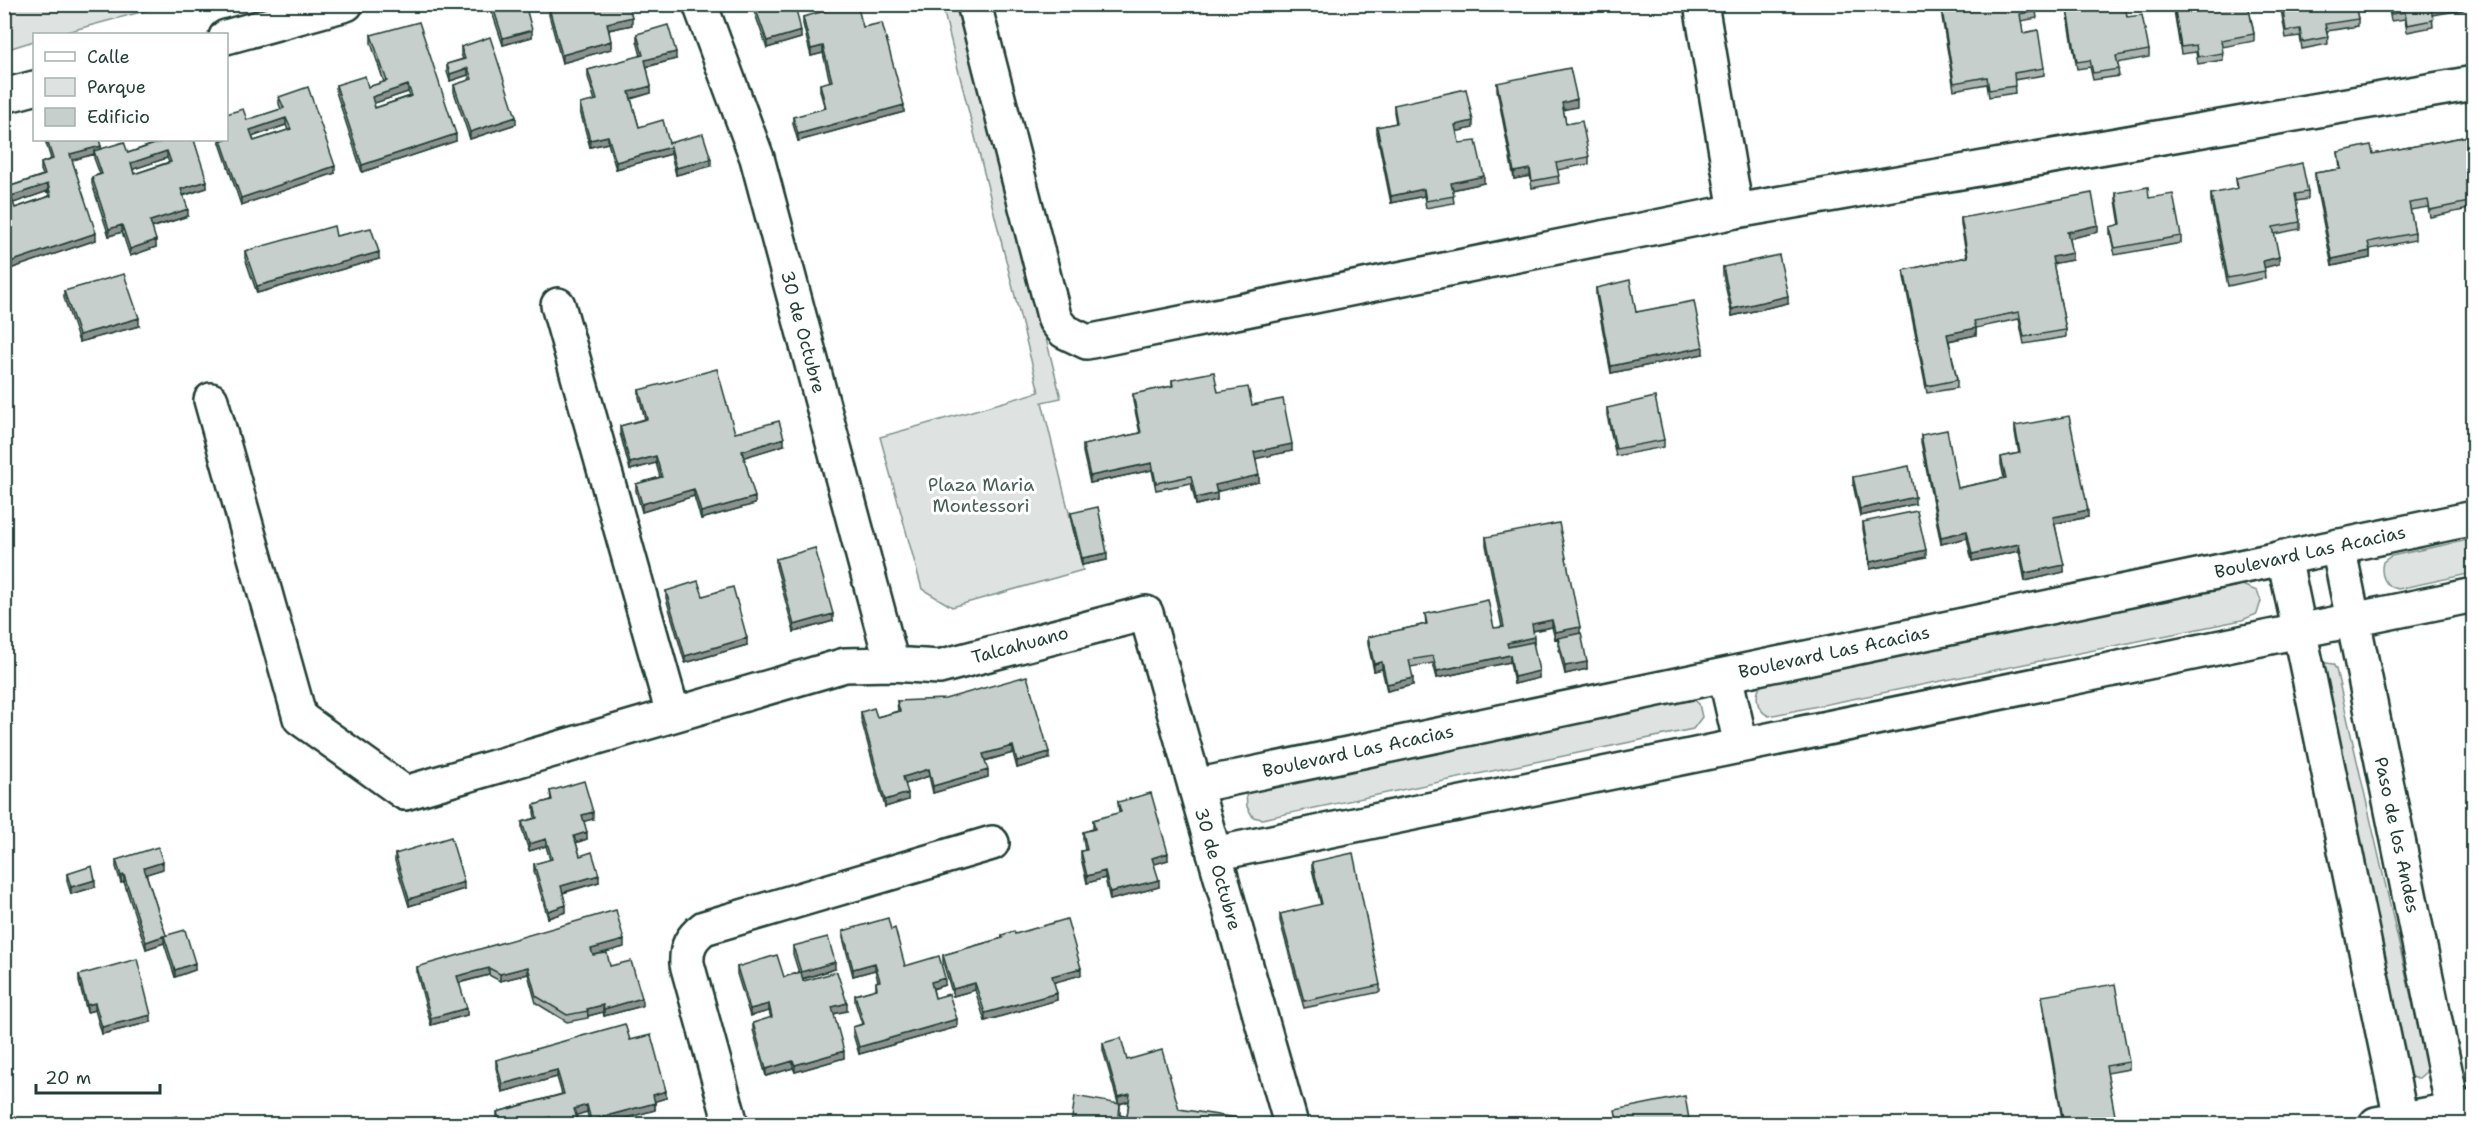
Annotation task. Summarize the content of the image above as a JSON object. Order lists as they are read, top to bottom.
{
  "streets": {
    "street": [
      "30 de Octubre",
      "Boulevard Las Acacias",
      "Talcahuano",
      "Paso de los Andes"
    ]
  },
  "crossings": [
    ["30 de Octubre", "Boulevard Las Acacias"],
    ["30 de Octubre", "Talcahuano"],
    ["Boulevard Las Acacias", "Paso de los Andes"]
  ],
  "parks": ["Plaza Maria Montessori"],
  "legend": ["Calle", "Parque", "Edificio"],
  "scale_bar": "20 m"
}
